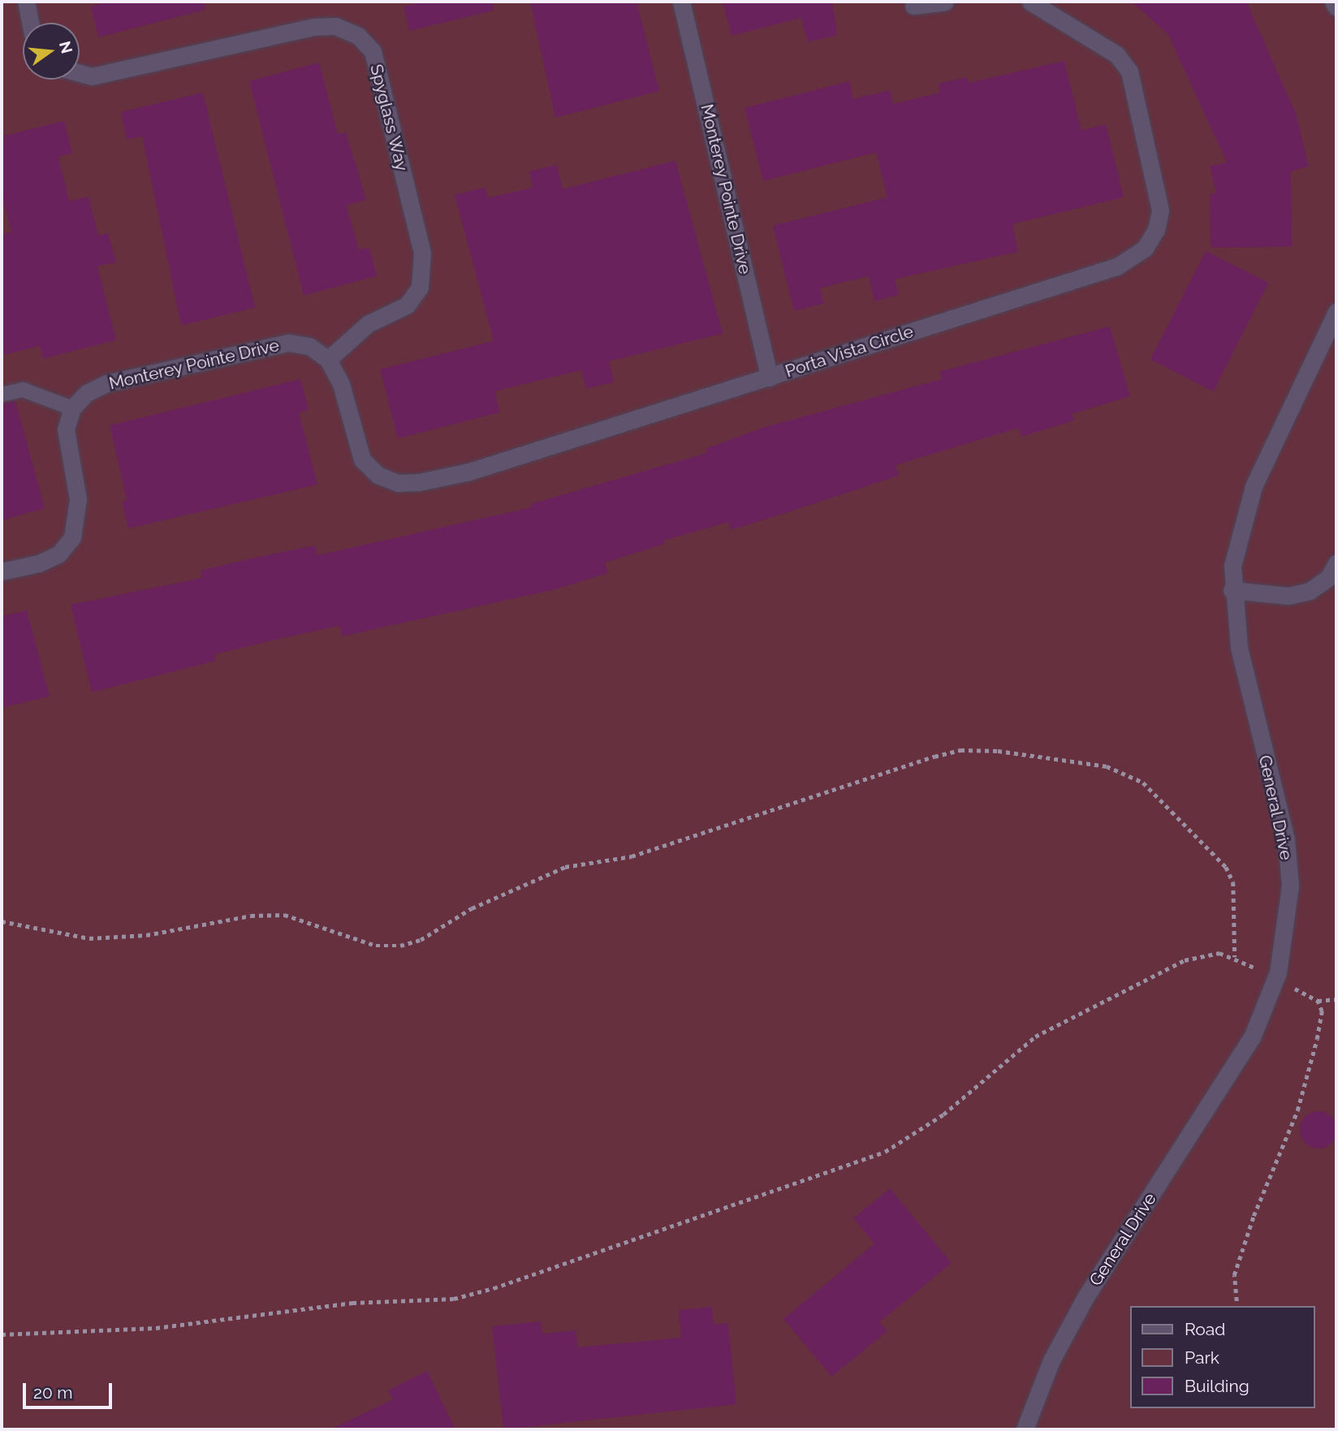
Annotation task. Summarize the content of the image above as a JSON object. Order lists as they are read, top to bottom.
{
  "streets": {
    "street": [
      "Spyglass Way",
      "Monterey Pointe Drive",
      "Porta Vista Circle",
      "General Drive"
    ]
  },
  "crossings": [
    ["Spyglass Way", "Monterey Pointe Drive"],
    ["Spyglass Way", "Porta Vista Circle"],
    ["Monterey Pointe Drive", "Porta Vista Circle"]
  ],
  "legend": ["Road", "Park", "Building"],
  "scale_bar": "20 m",
  "north": "right"
}
